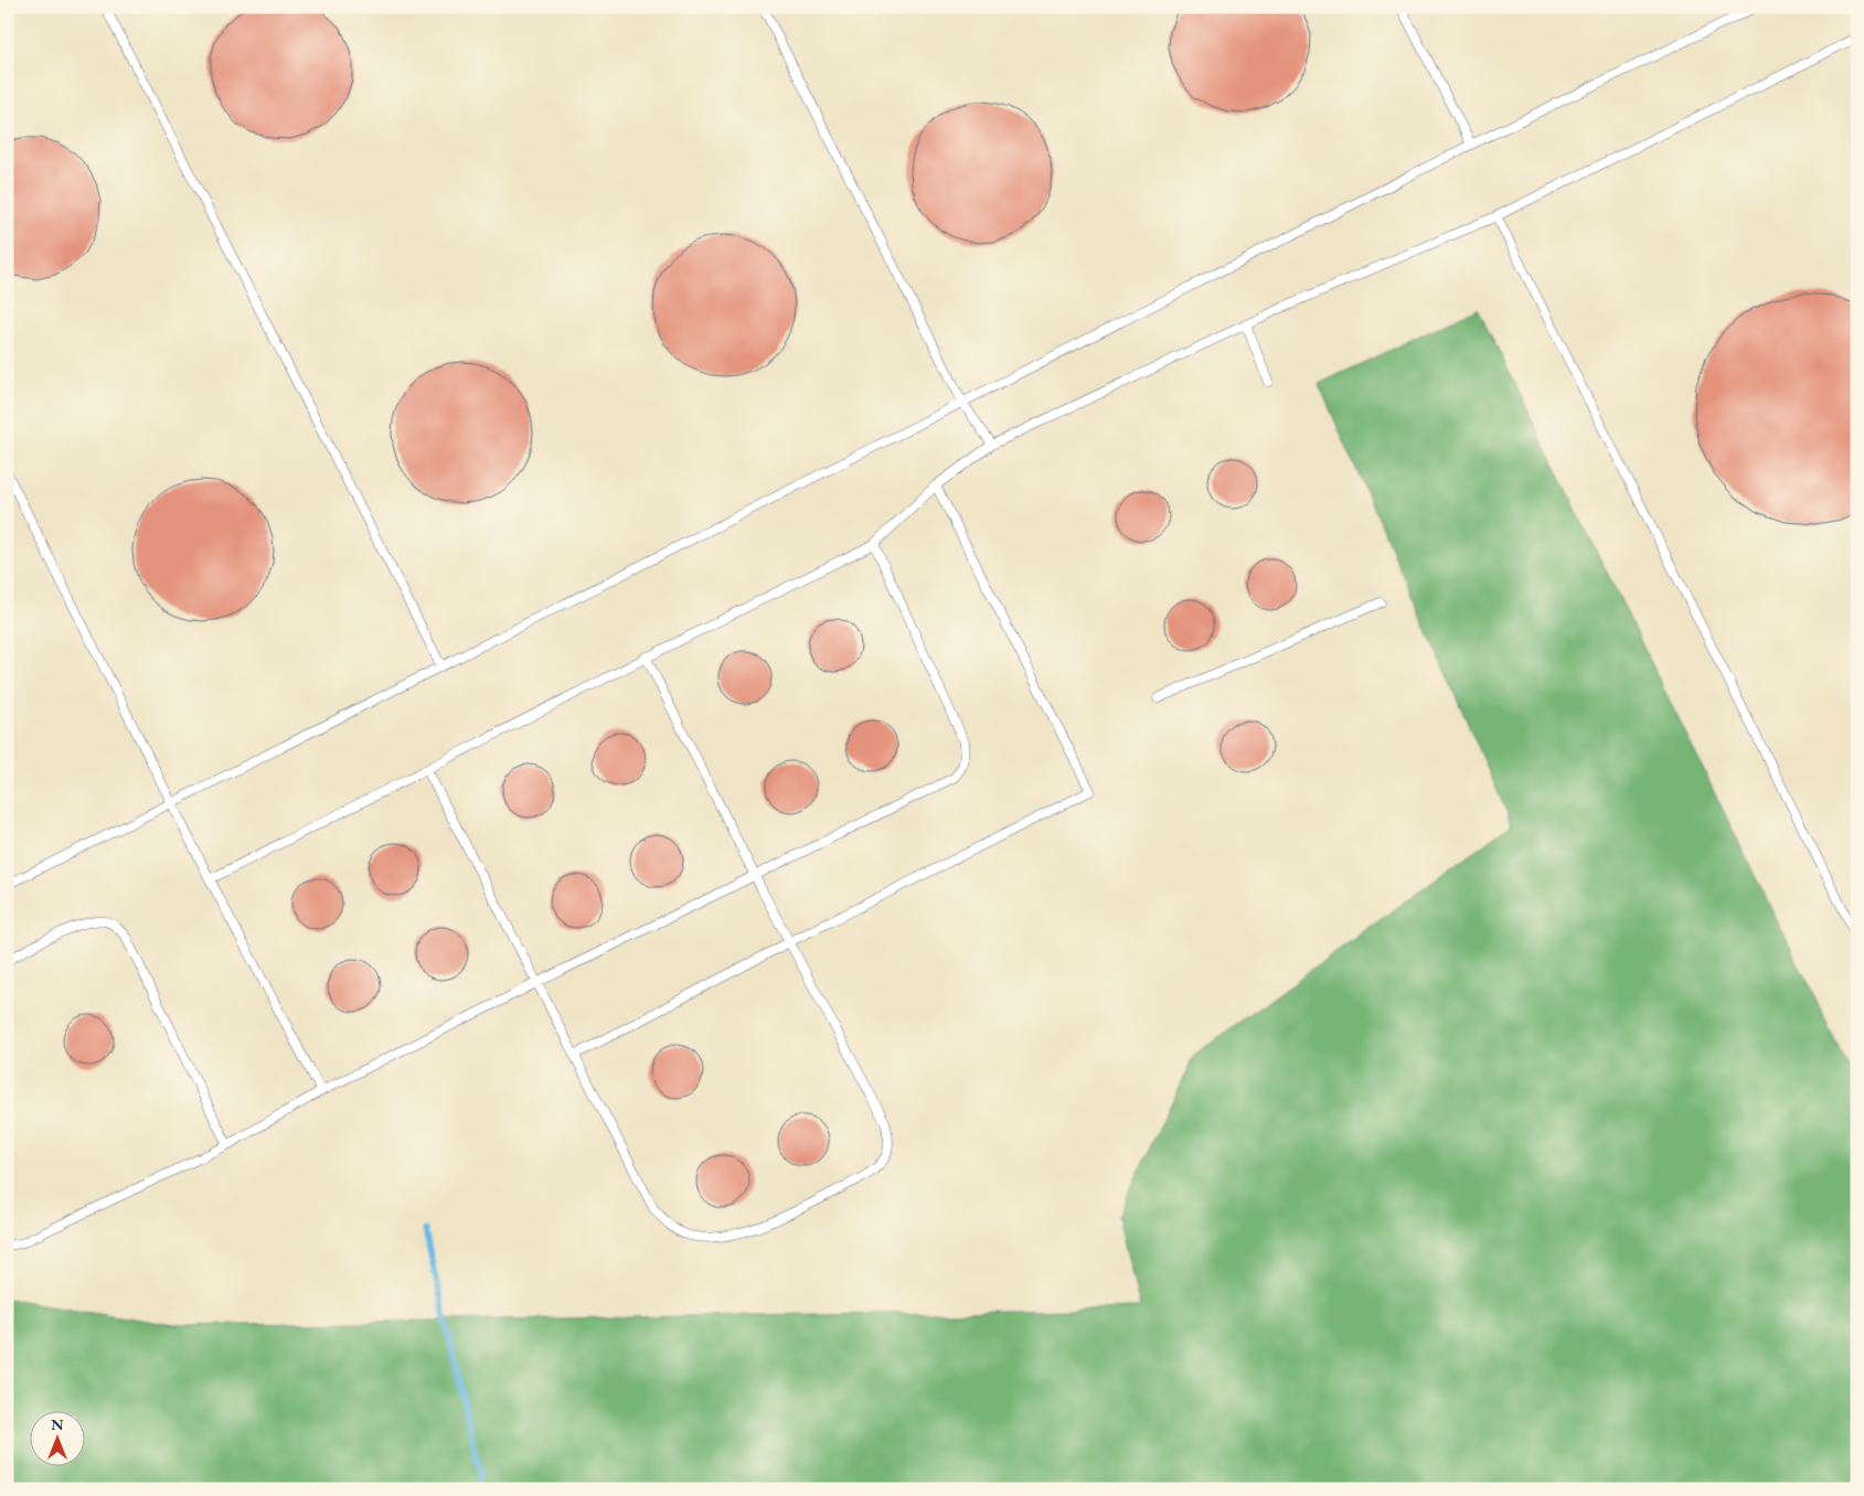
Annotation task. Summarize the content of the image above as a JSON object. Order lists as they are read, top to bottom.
{
  "north": "top"
}
